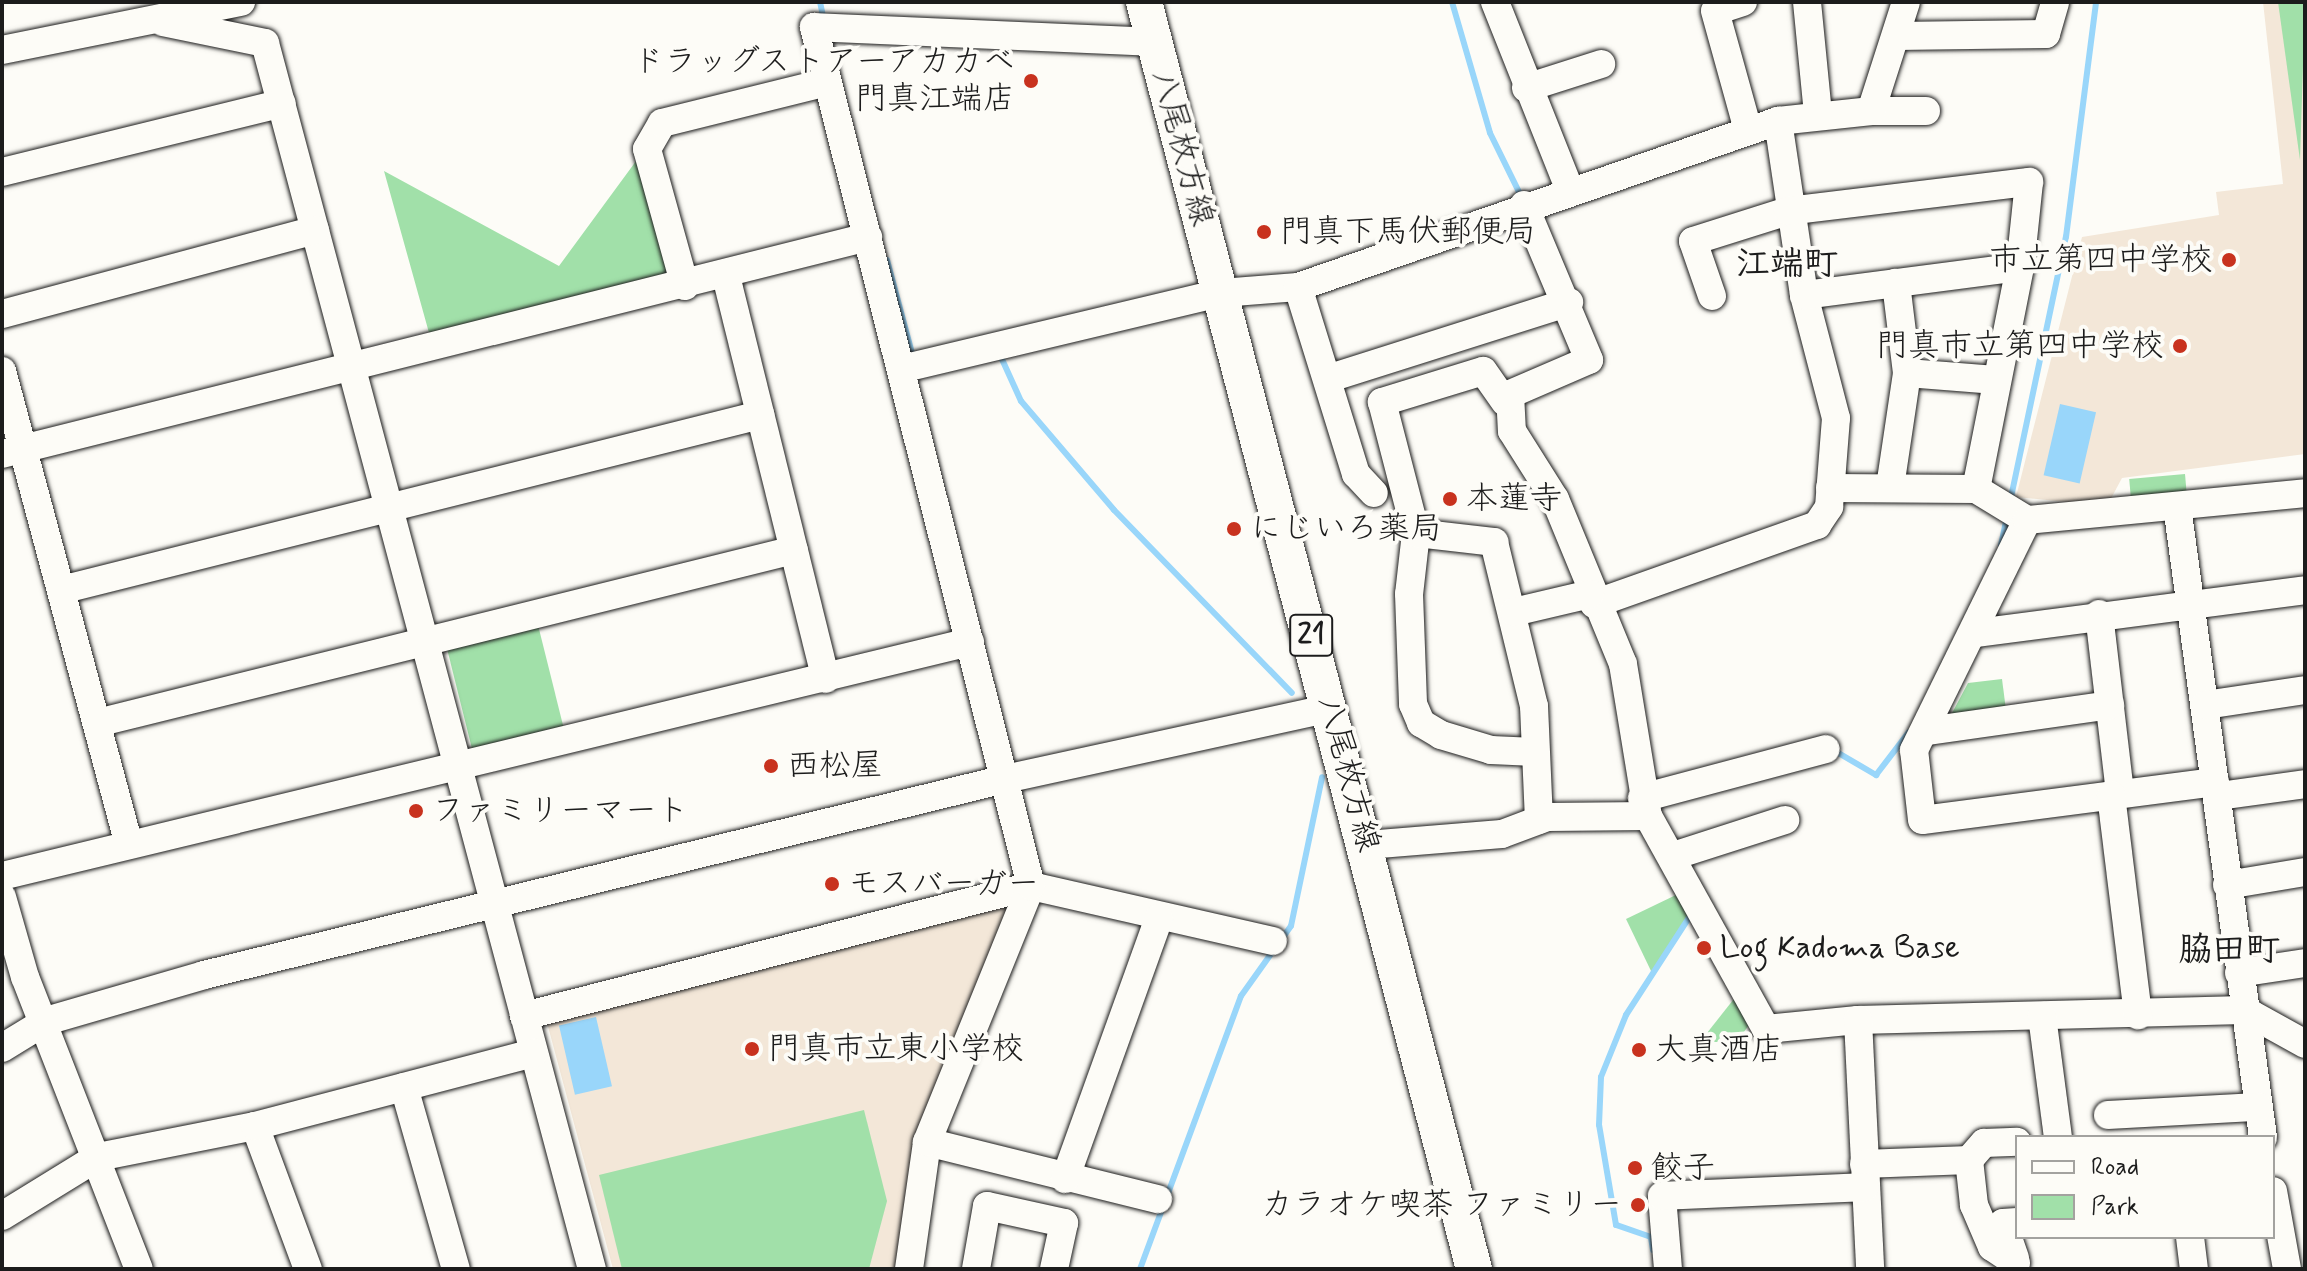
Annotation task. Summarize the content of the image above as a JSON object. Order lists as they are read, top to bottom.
{
  "streets": {
    "main road": ["八尾枚方線", "21"]
  },
  "districts": ["江端町", "脇田町"],
  "places": [
    "ドラッグストアーアカカベ 門真江端店",
    "門真下馬伏郵便局",
    "市立第四中学校",
    "門真市立第四中学校",
    "本蓮寺",
    "にじいろ薬局",
    "西松屋",
    "ファミリーマート",
    "モスバーガー",
    "Log Kadoma Base",
    "門真市立東小学校",
    "大真酒店",
    "餃子",
    "カラオケ喫茶 ファミリー"
  ],
  "legend": ["Road", "Park"]
}
